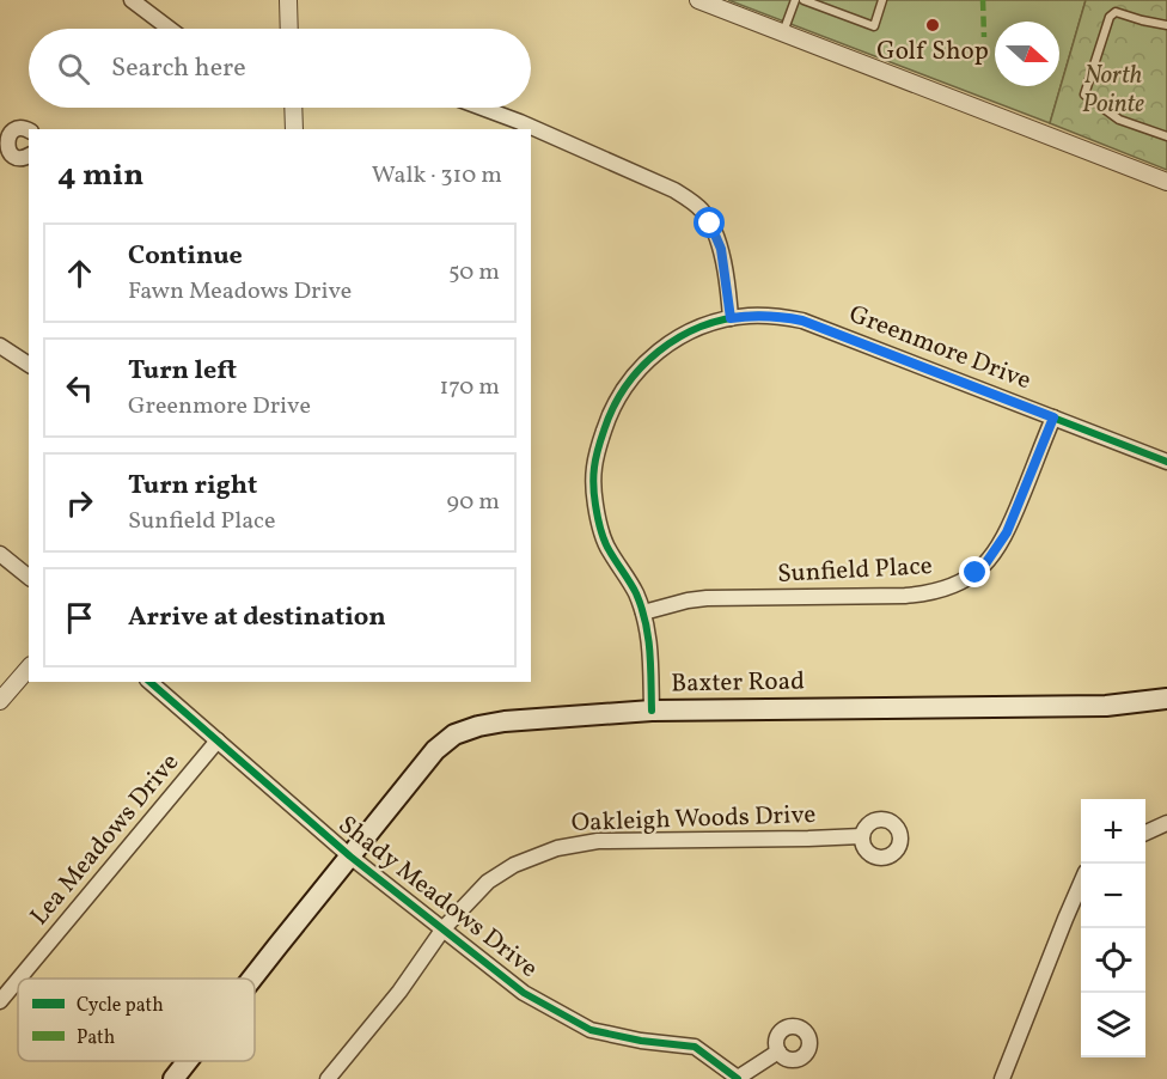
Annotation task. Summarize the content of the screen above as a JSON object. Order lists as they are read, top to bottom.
{
  "streets": {
    "main road": ["Baxter Road"],
    "street": [
      "Greenmore Drive",
      "Sunfield Place",
      "Oakleigh Woods Drive",
      "Lea Meadows Drive",
      "Shady Meadows Drive"
    ]
  },
  "crossings": [
    ["Greenmore Drive", "Sunfield Place"],
    ["Greenmore Drive", "Baxter Road"],
    ["Baxter Road", "Shady Meadows Drive"],
    ["Oakleigh Woods Drive", "Shady Meadows Drive"],
    ["Lea Meadows Drive", "Shady Meadows Drive"]
  ],
  "parks": ["North Pointe"],
  "places": ["Golf Shop"],
  "legend": ["Cycle path", "Path"],
  "north": "right",
  "page": {
    "search": "Search here",
    "heading": ["4 min", "Walk · 310 m"],
    "list": [
      ["Continue", "Fawn Meadows Drive", "50 m"],
      ["Turn left", "Greenmore Drive", "170 m"],
      ["Turn right", "Sunfield Place", "90 m"],
      "Arrive at destination"
    ],
    "map_buttons": ["+", "−"]
  }
}
